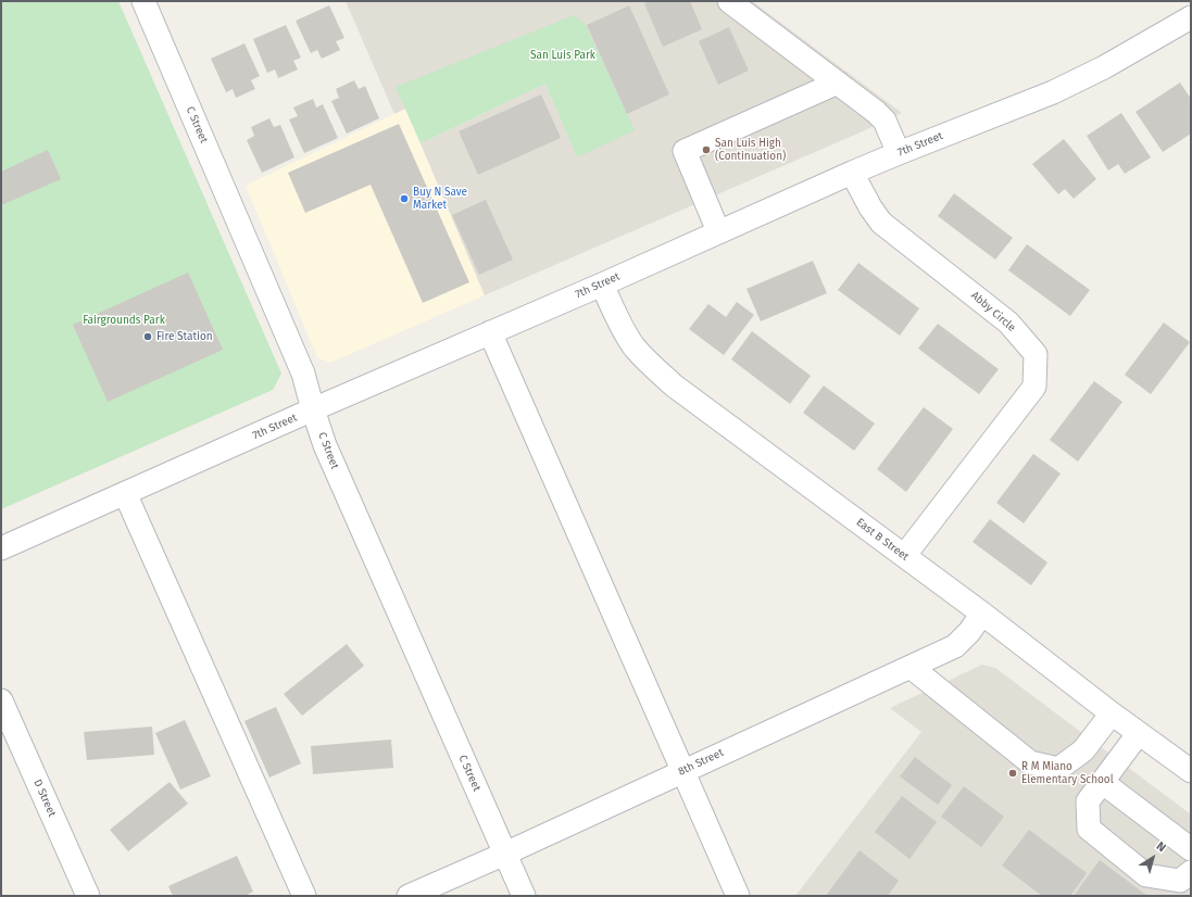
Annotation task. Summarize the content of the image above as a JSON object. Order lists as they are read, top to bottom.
{
  "streets": {
    "street": [
      "C Street",
      "7th Street",
      "Abby Circle",
      "East B Street",
      "8th Street",
      "D Street"
    ]
  },
  "crossings": [
    ["C Street", "7th Street"],
    ["C Street", "8th Street"],
    ["7th Street", "Abby Circle"],
    ["7th Street", "East B Street"],
    ["Abby Circle", "East B Street"],
    ["East B Street", "8th Street"]
  ],
  "parks": ["San Luis Park", "Fairgrounds Park"],
  "places": [
    "San Luis High (Continuation)",
    "Buy N Save Market",
    "Fire Station",
    "R M Miano Elementary School"
  ],
  "north": "top right"
}
